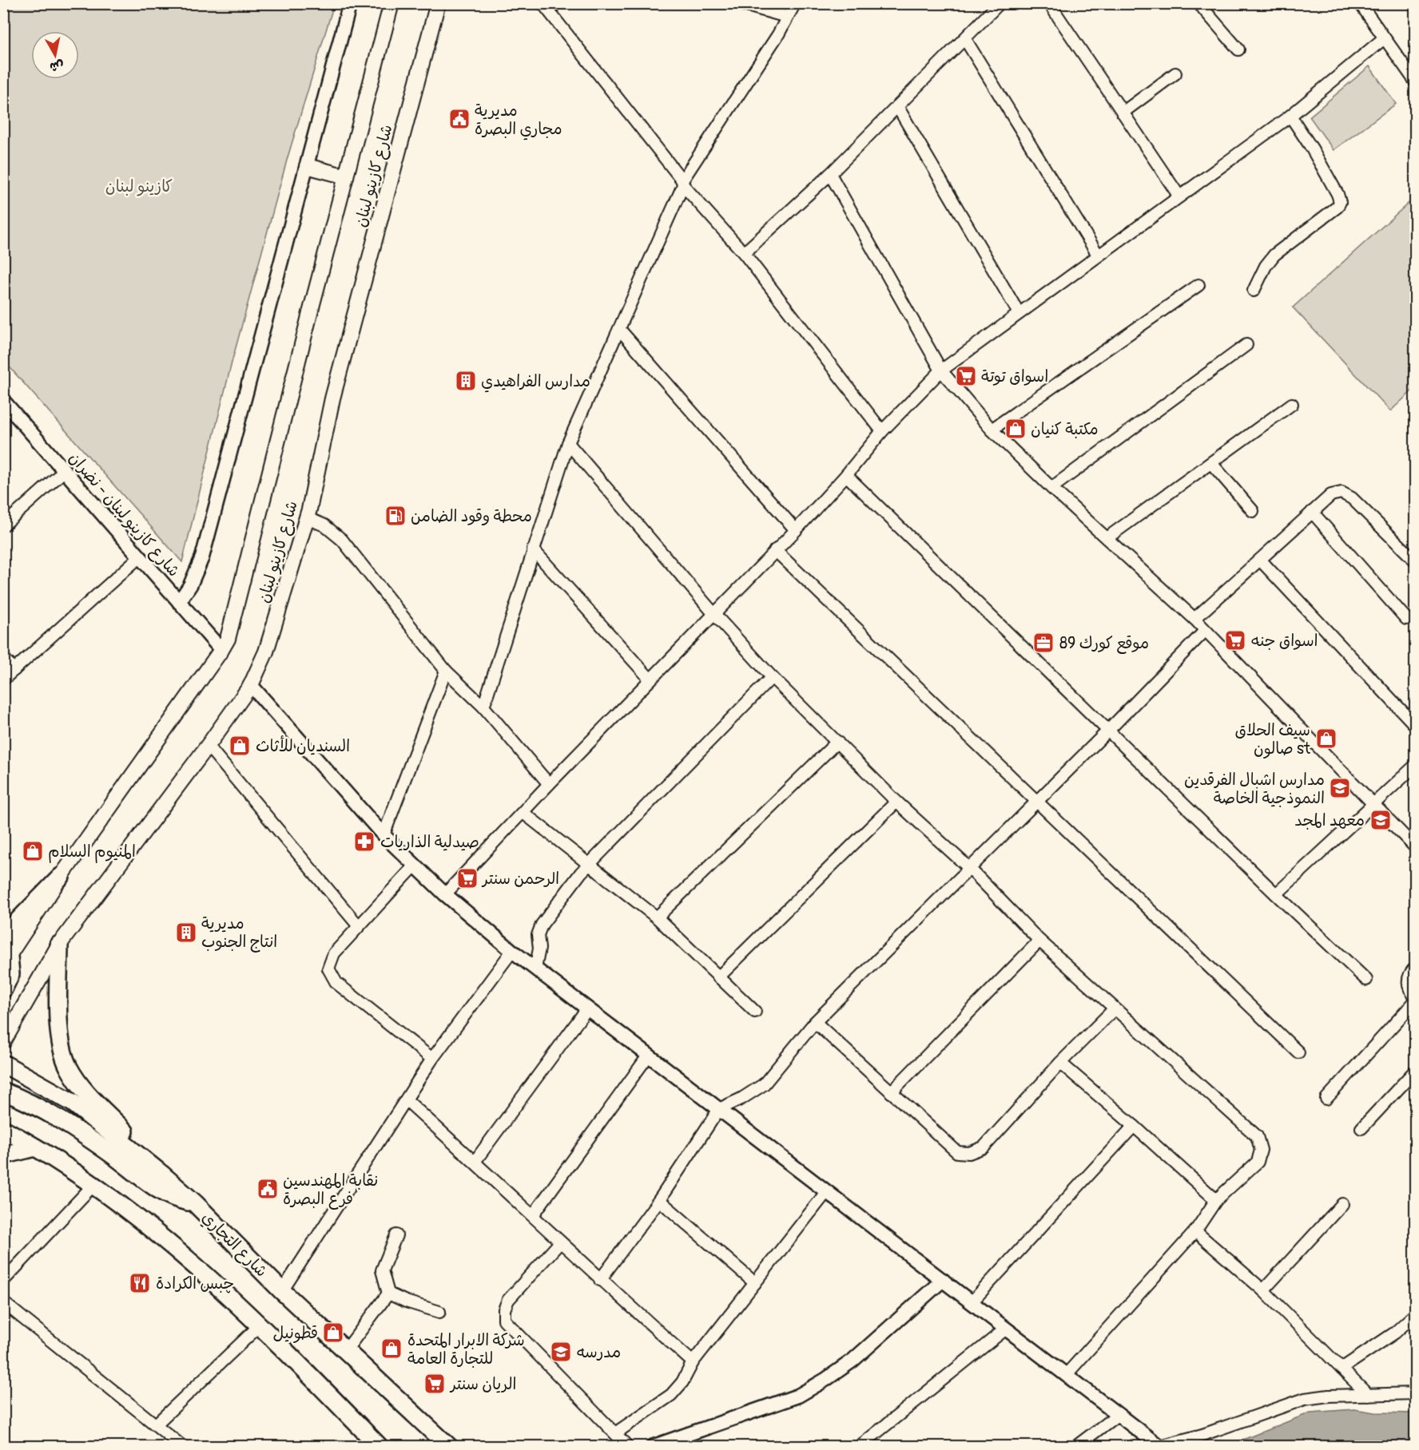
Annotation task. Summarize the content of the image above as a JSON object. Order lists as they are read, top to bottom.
{
  "streets": {
    "main road": ["شارع كازينو لبنان", "شارع التجاري"],
    "street": ["شارع كازينو لبنان - نضران"]
  },
  "crossings": [
    ["شارع كازينو لبنان", "شارع كازينو لبنان - نضران"]
  ],
  "parks": ["كازينو لبنان"],
  "places": {
    "public building": ["مديرية مجاري البصرة", "نقابة المهندسين فرع البصرة"],
    "supermarket": [
      "اسواق توتة",
      "اسواق جنه",
      "الرحمن سنتر",
      "الريان سنتر"
    ],
    "building": ["مدارس الفراهيدي", "مديرية انتاج الجنوب"],
    "shop": [
      "مكتبة كنيان",
      "سيف الحلاق صالون st",
      "السنديان للأثاث",
      "المنيوم السلام",
      "قطونيل",
      "شركة الابرار المتحدة للتجارة العامة"
    ],
    "fuel station": ["محطة وقود الضامن"],
    "office": ["موقع كورك 89"],
    "school or university": ["مدارس اشبال الفرقدين النموذجية الخاصة", "معهد المجد", "مدرسه"],
    "pharmacy": ["صيدلية الذاريات"],
    "restaurant": ["چبس الكرادة"]
  },
  "north": "bottom"
}
